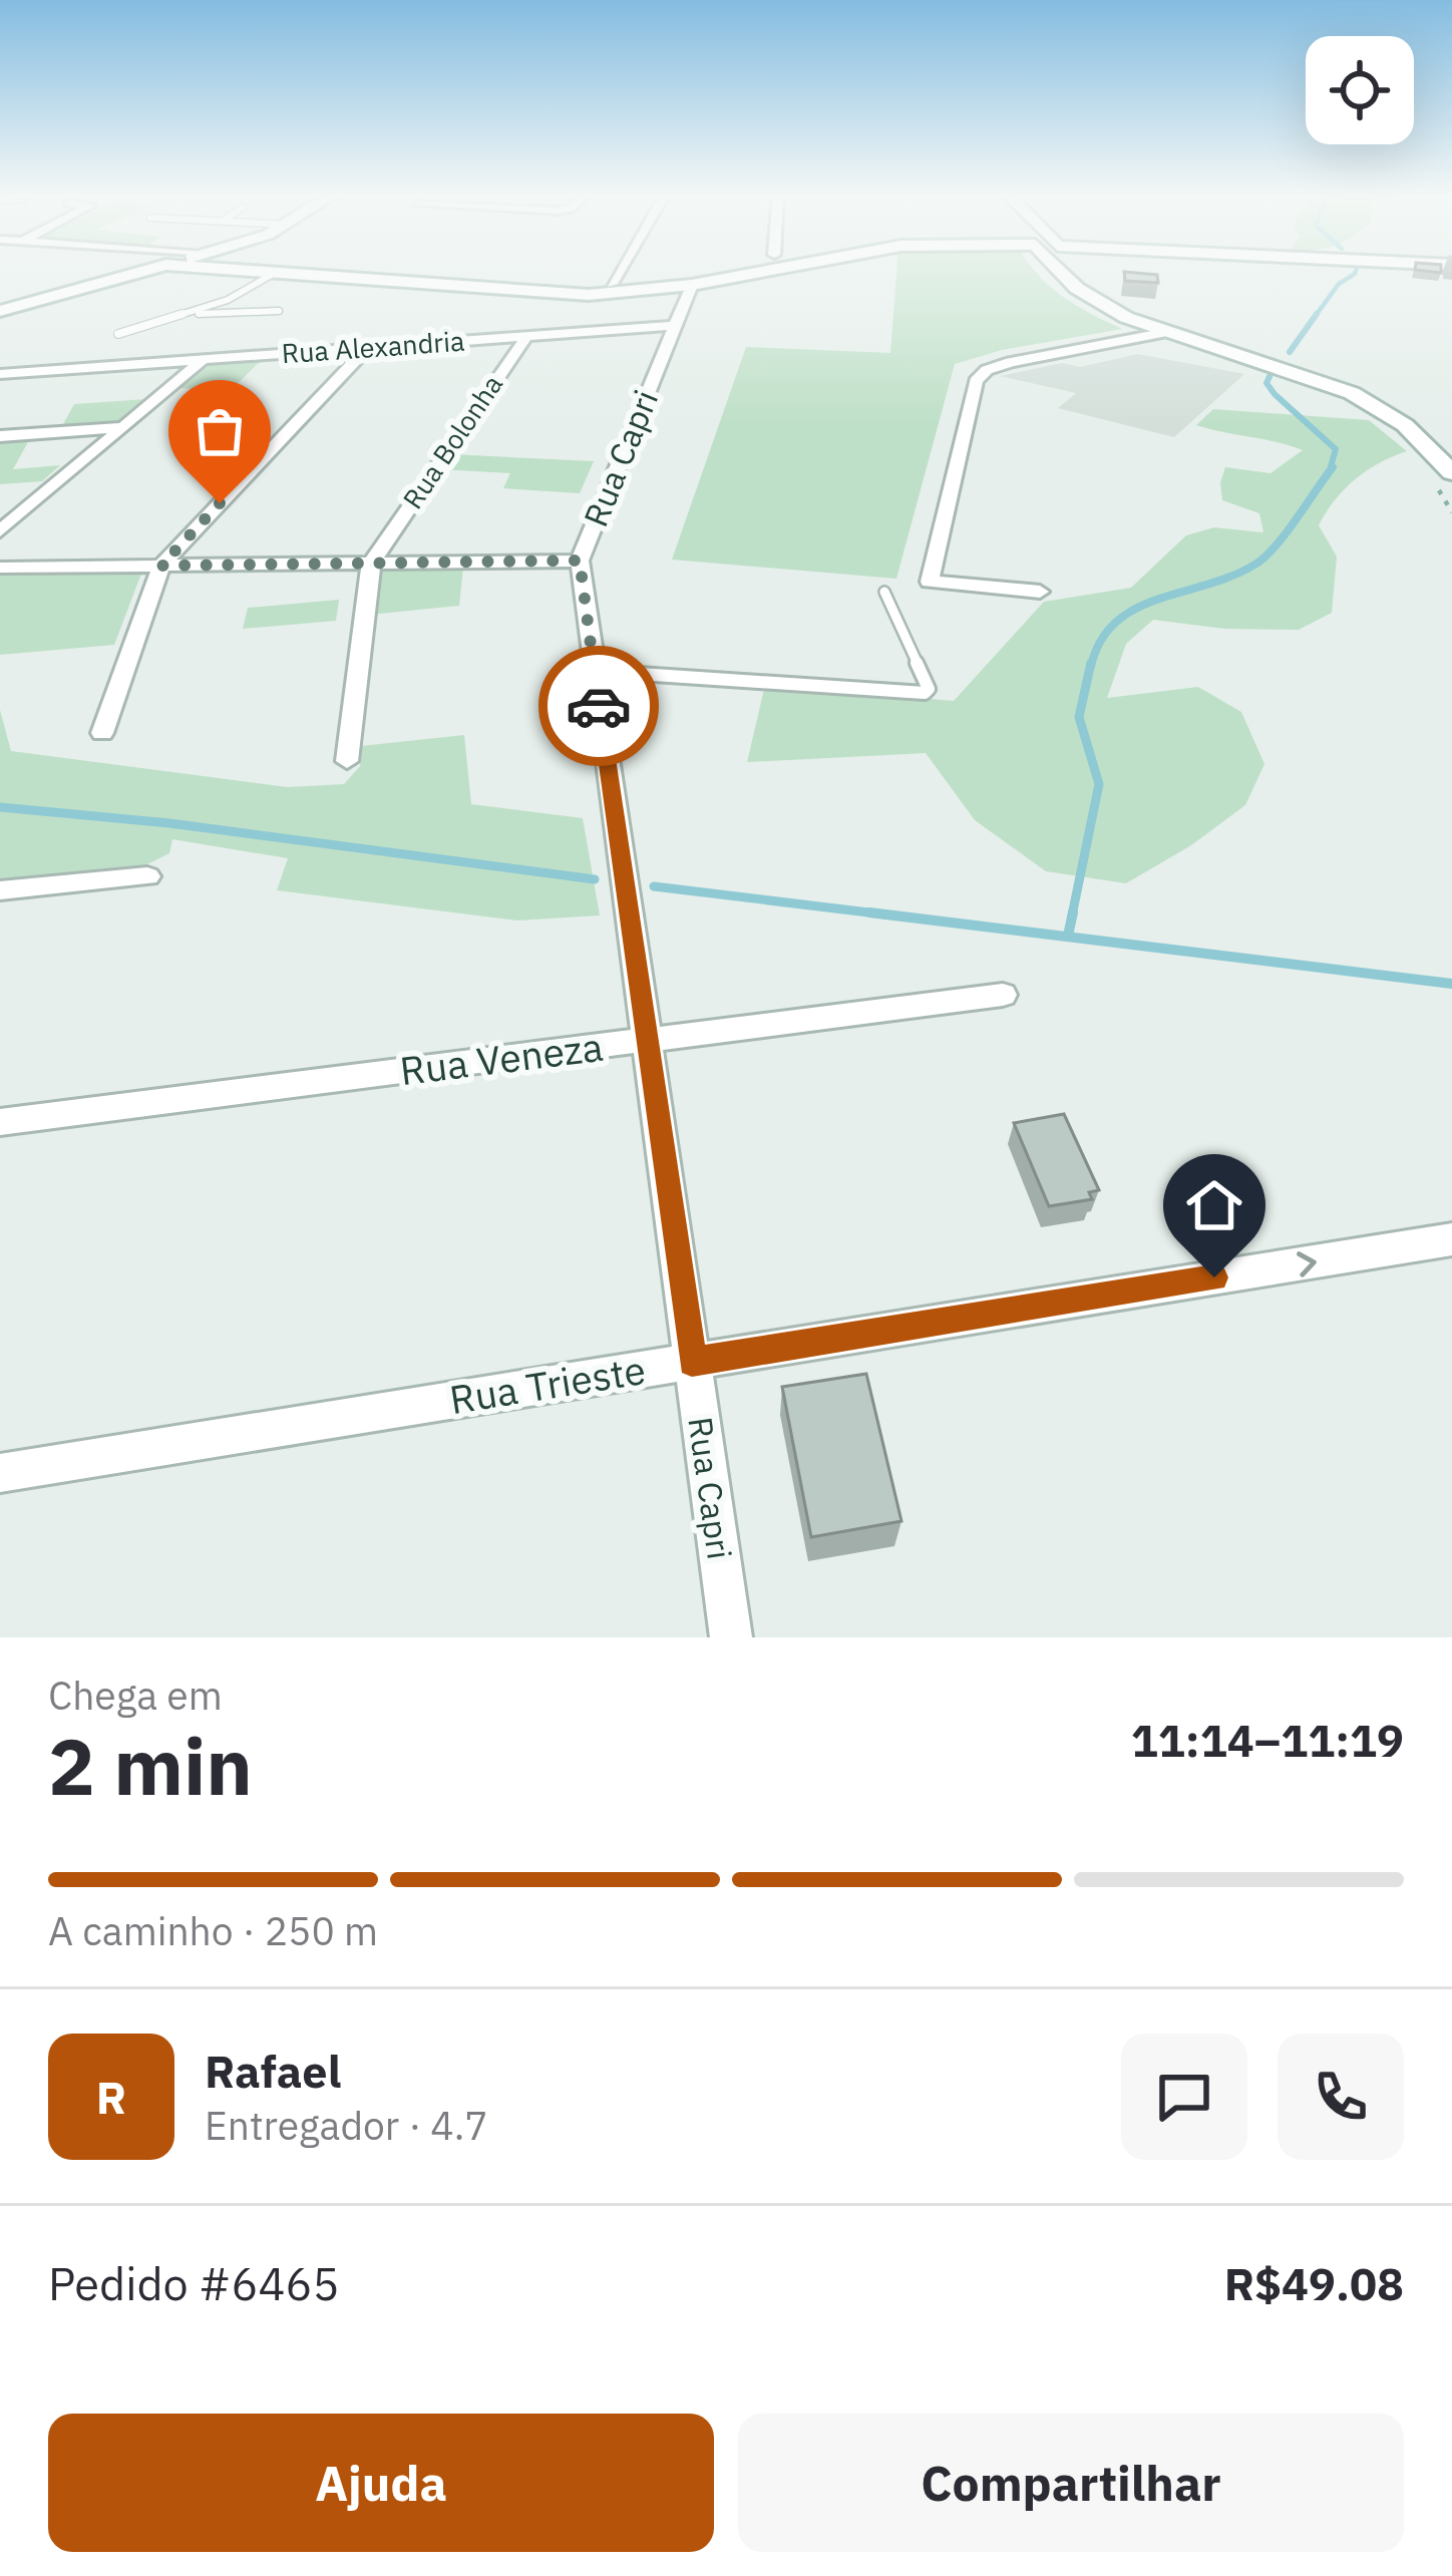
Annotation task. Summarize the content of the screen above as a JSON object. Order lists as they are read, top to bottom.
{
  "streets": {
    "street": [
      "Rua Alexandria",
      "Rua Bolonha",
      "Rua Capri",
      "Rua Veneza",
      "Rua Trieste"
    ]
  },
  "crossings": [
    ["Rua Alexandria", "Rua Bolonha"],
    ["Rua Alexandria", "Rua Capri"],
    ["Rua Capri", "Rua Veneza"],
    ["Rua Capri", "Rua Trieste"]
  ],
  "one_way": ["Rua Trieste"],
  "page": {
    "heading": ["2 min", "Chega em", "11:14–11:19"],
    "panel": [
      "Rafael",
      "Entregador · 4.7",
      "Pedido #6465",
      "R$49.08"
    ],
    "bar": "A caminho · 250 m",
    "round": "R",
    "buttons": ["Ajuda", "Compartilhar"]
  }
}
